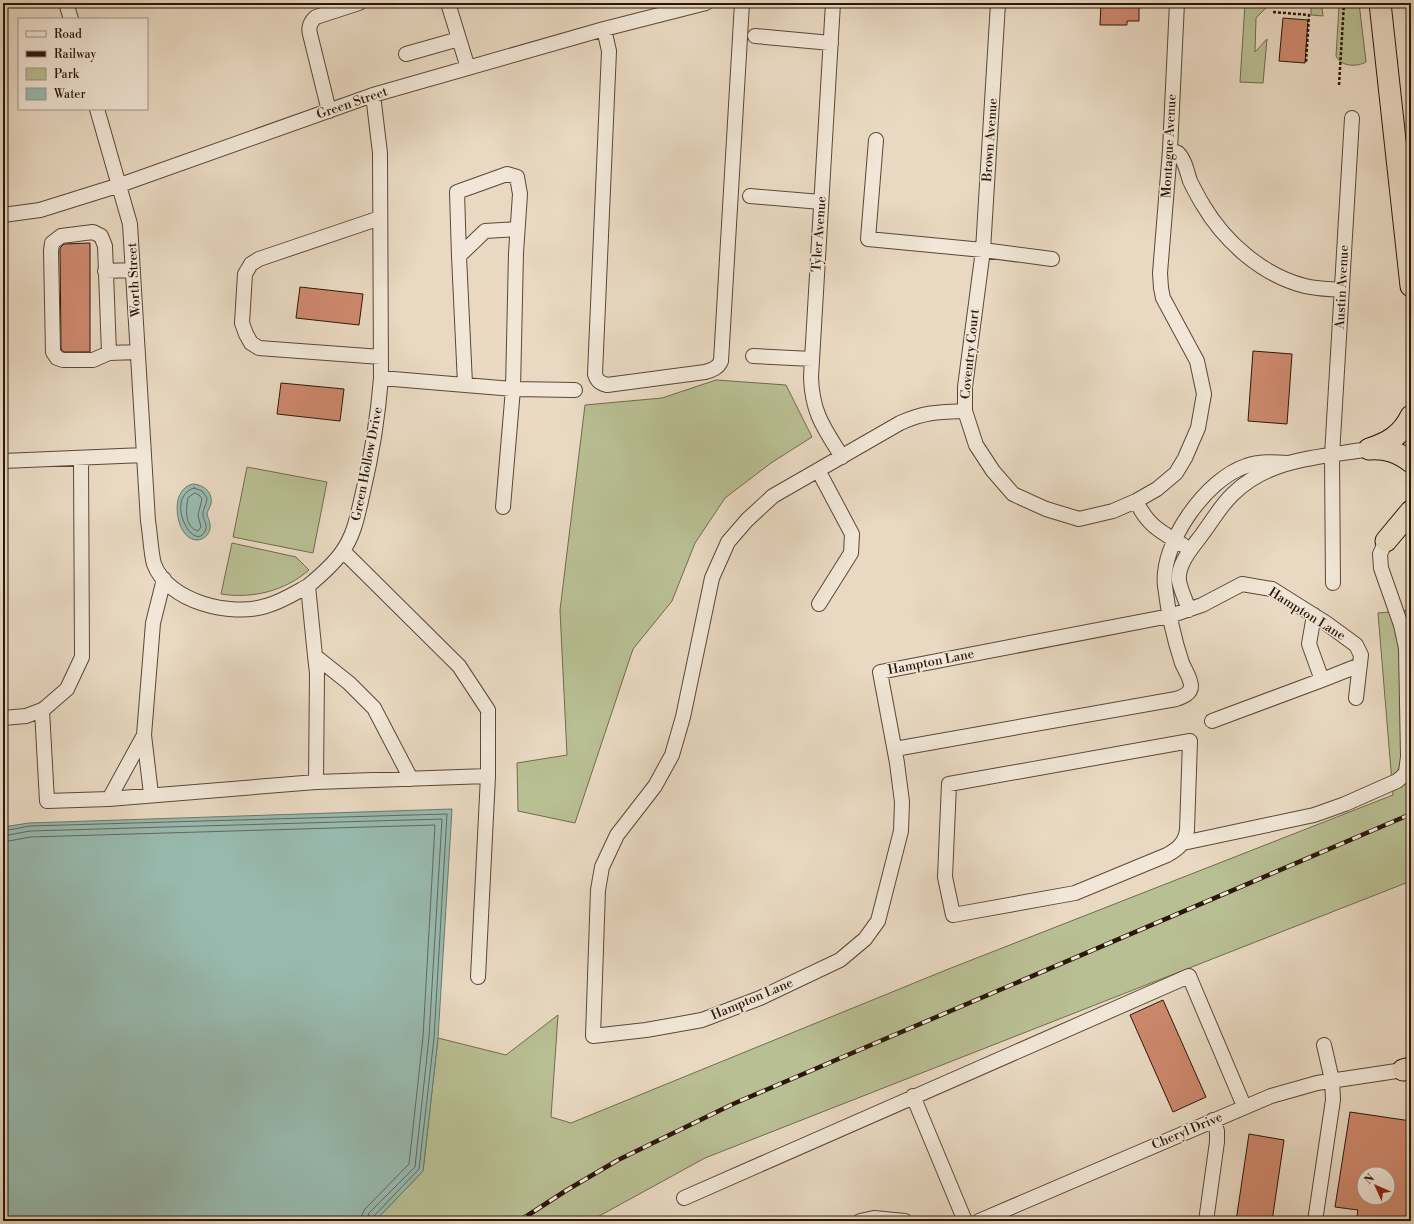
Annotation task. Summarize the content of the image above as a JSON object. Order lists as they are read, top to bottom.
{
  "streets": {
    "street": [
      "Green Street",
      "Brown Avenue",
      "Montague Avenue",
      "Tyler Avenue",
      "Worth Street",
      "Austin Avenue",
      "Coventry Court",
      "Green Hollow Drive",
      "Hampton Lane",
      "Cheryl Drive"
    ]
  },
  "crossings": [
    ["Green Street", "Worth Street"],
    ["Green Street", "Green Hollow Drive"],
    ["Brown Avenue", "Coventry Court"],
    ["Montague Avenue", "Coventry Court"],
    ["Tyler Avenue", "Hampton Lane"],
    ["Coventry Court", "Hampton Lane"]
  ],
  "legend": [
    "Road",
    "Railway",
    "Park",
    "Water"
  ],
  "north": "top left"
}
